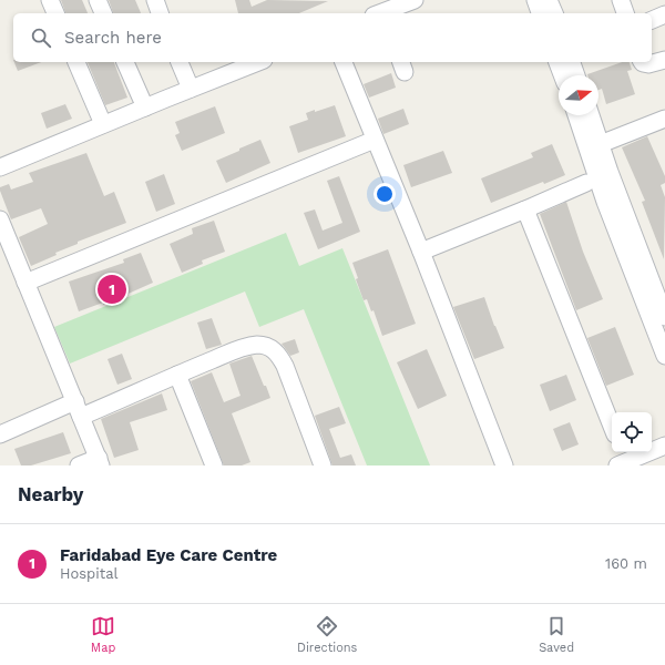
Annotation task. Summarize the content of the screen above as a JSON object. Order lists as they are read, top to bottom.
{
  "north": "right",
  "page": {
    "search": "Search here",
    "pins": "1",
    "heading": "Nearby",
    "list": [
      {
        "mark": "1",
        "name": "Faridabad Eye Care Centre",
        "note": "Hospital",
        "value": "160 m"
      }
    ],
    "nav": ["Map", "Directions", "Saved"]
  }
}
